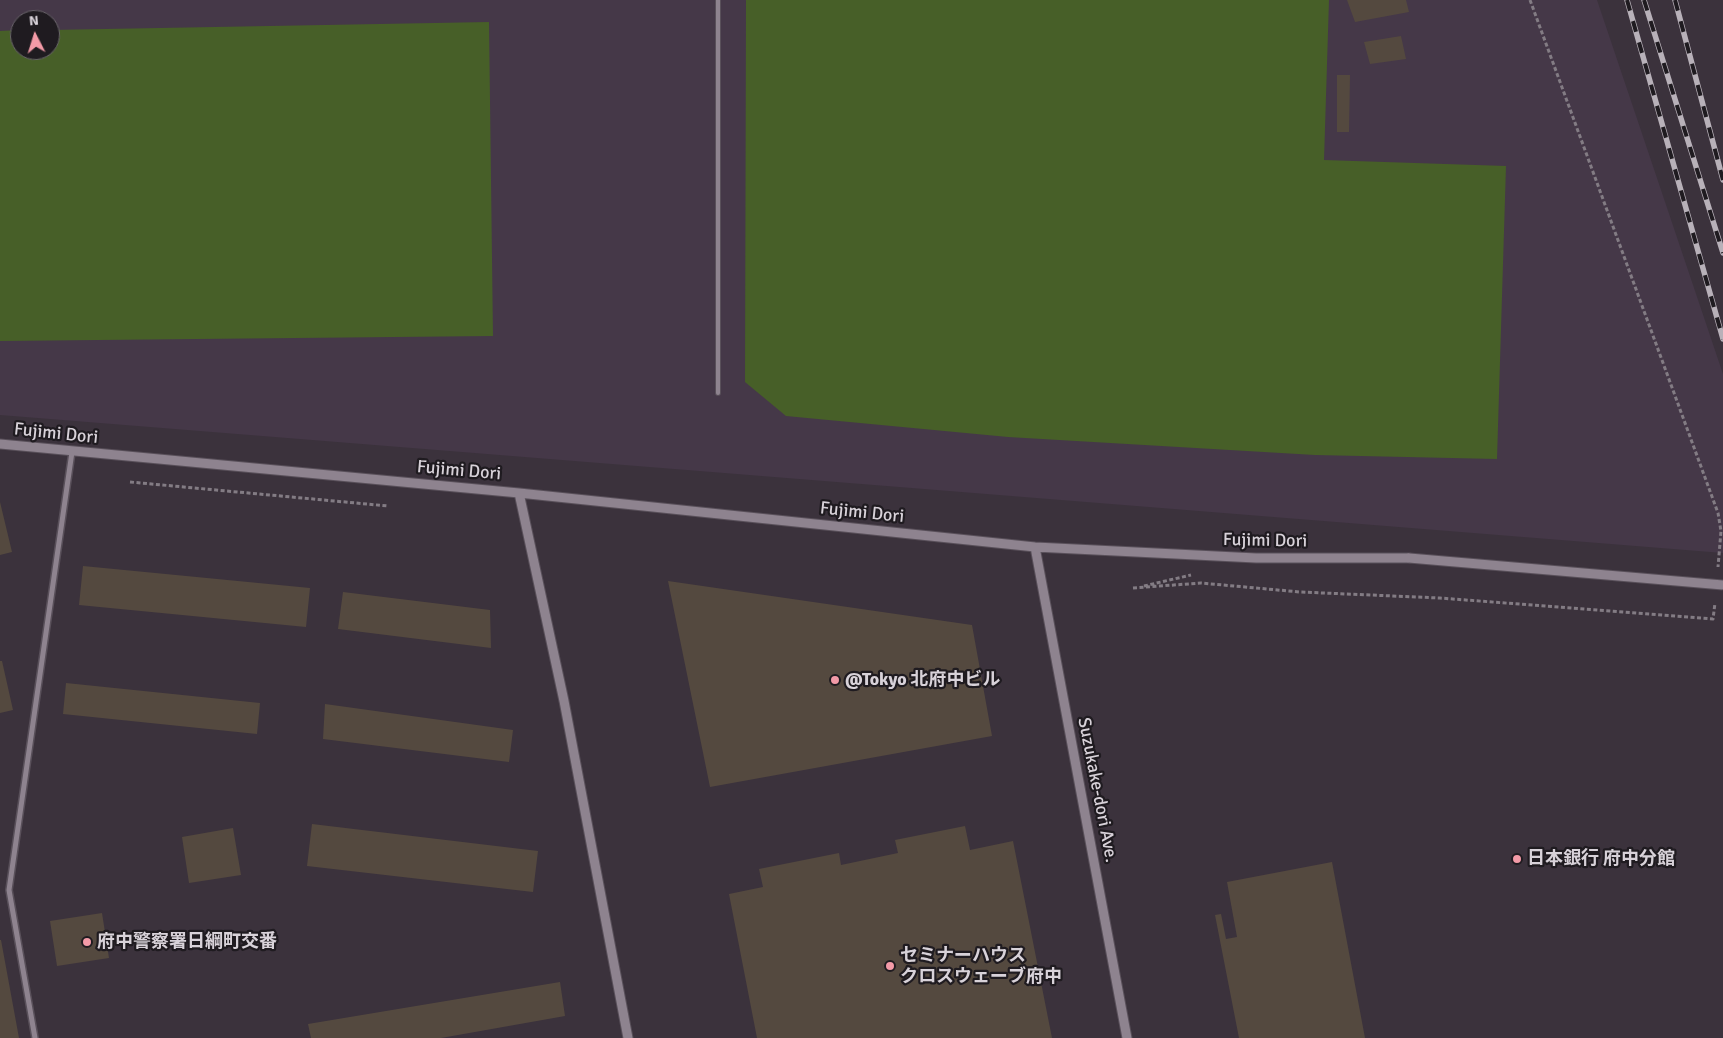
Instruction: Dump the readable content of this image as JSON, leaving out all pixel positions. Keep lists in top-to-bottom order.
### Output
{
  "streets": {
    "street": ["Fujimi Dori", "Suzukake-dori Ave."]
  },
  "crossings": [
    ["Fujimi Dori", "Suzukake-dori Ave."]
  ],
  "places": [
    "@Tokyo 北府中ビル",
    "日本銀行 府中分館",
    "府中警察署日綱町交番",
    "セミナーハウス クロスウェーブ府中"
  ],
  "north": "top"
}
